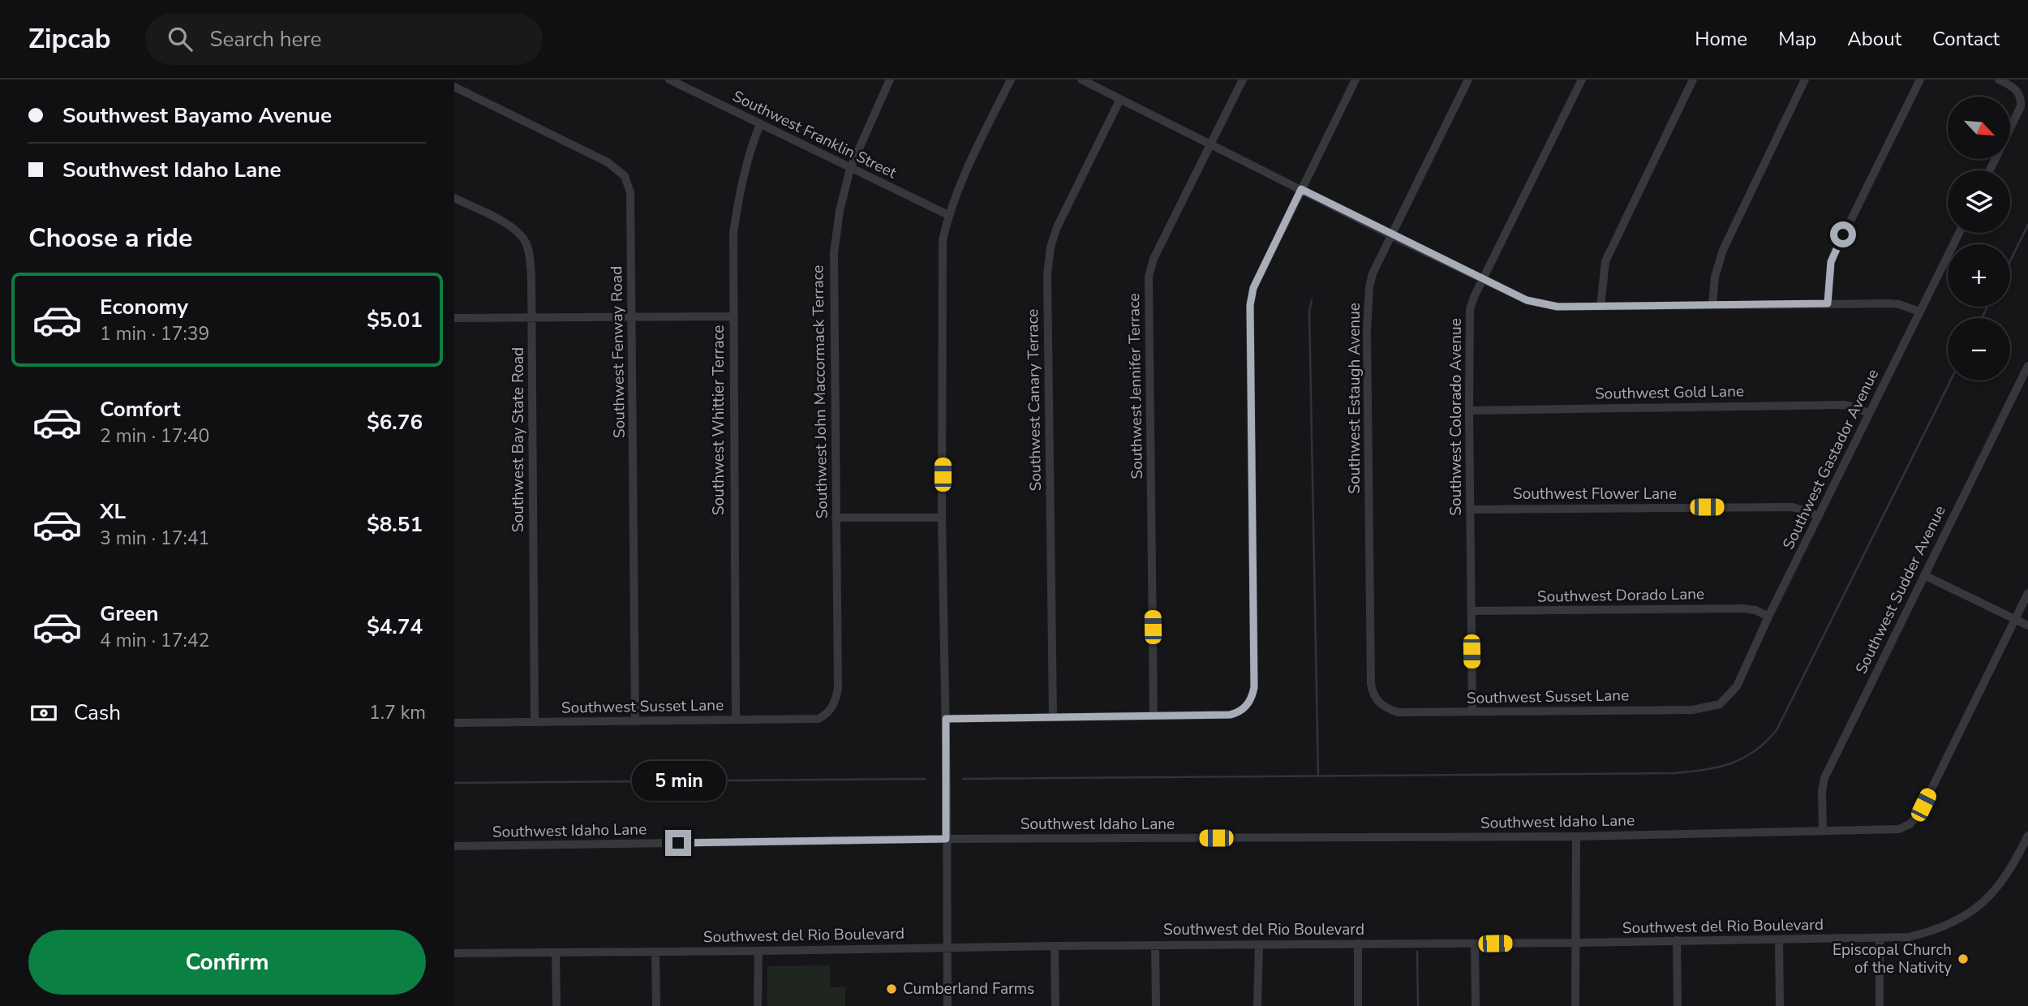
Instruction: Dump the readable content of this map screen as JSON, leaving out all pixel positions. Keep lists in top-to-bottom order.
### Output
{
  "streets": {
    "street": [
      "Southwest Franklin Street",
      "Southwest Fenway Road",
      "Southwest Jennifer Terrace",
      "Southwest John Maccormack Terrace",
      "Southwest Gold Lane",
      "Southwest Estaugh Avenue",
      "Southwest Canary Terrace",
      "Southwest Colorado Avenue",
      "Southwest Whittier Terrace",
      "Southwest Bay State Road",
      "Southwest Gastador Avenue",
      "Southwest Flower Lane",
      "Southwest Sudder Avenue",
      "Southwest Dorado Lane",
      "Southwest Susset Lane",
      "Southwest Idaho Lane",
      "Southwest del Rio Boulevard"
    ]
  },
  "crossings": [
    ["Southwest Franklin Street", "Southwest John Maccormack Terrace"],
    ["Southwest Franklin Street", "Southwest Whittier Terrace"],
    ["Southwest Fenway Road", "Southwest Susset Lane"],
    ["Southwest John Maccormack Terrace", "Southwest Susset Lane"],
    ["Southwest Gold Lane", "Southwest Colorado Avenue"],
    ["Southwest Gold Lane", "Southwest Gastador Avenue"],
    ["Southwest Estaugh Avenue", "Southwest Susset Lane"],
    ["Southwest Colorado Avenue", "Southwest Flower Lane"],
    ["Southwest Colorado Avenue", "Southwest Dorado Lane"],
    ["Southwest Colorado Avenue", "Southwest Susset Lane"],
    ["Southwest Whittier Terrace", "Southwest Susset Lane"],
    ["Southwest Bay State Road", "Southwest Susset Lane"],
    ["Southwest Gastador Avenue", "Southwest Flower Lane"],
    ["Southwest Gastador Avenue", "Southwest Dorado Lane"],
    ["Southwest Gastador Avenue", "Southwest Susset Lane"],
    ["Southwest Sudder Avenue", "Southwest Idaho Lane"]
  ],
  "places": ["Episcopal Church of the Nativity", "Cumberland Farms"],
  "north": "bottom right",
  "page": {
    "header": "Zipcab",
    "search": "Search here",
    "nav": [
      "Home",
      "Map",
      "About",
      "Contact"
    ],
    "banner": ["Southwest Bayamo Avenue", "Southwest Idaho Lane"],
    "map_buttons": ["+", "−"],
    "heading": "Choose a ride",
    "list": [
      {
        "name": "Economy",
        "note": "1 min · 17:39",
        "value": "$5.01"
      },
      {
        "name": "Comfort",
        "note": "2 min · 17:40",
        "value": "$6.76"
      },
      {
        "name": "XL",
        "note": "3 min · 17:41",
        "value": "$8.51"
      },
      {
        "name": "Green",
        "note": "4 min · 17:42",
        "value": "$4.74"
      }
    ],
    "pay": ["Cash", "1.7 km"],
    "bubble": "5 min",
    "buttons": "Confirm"
  }
}
